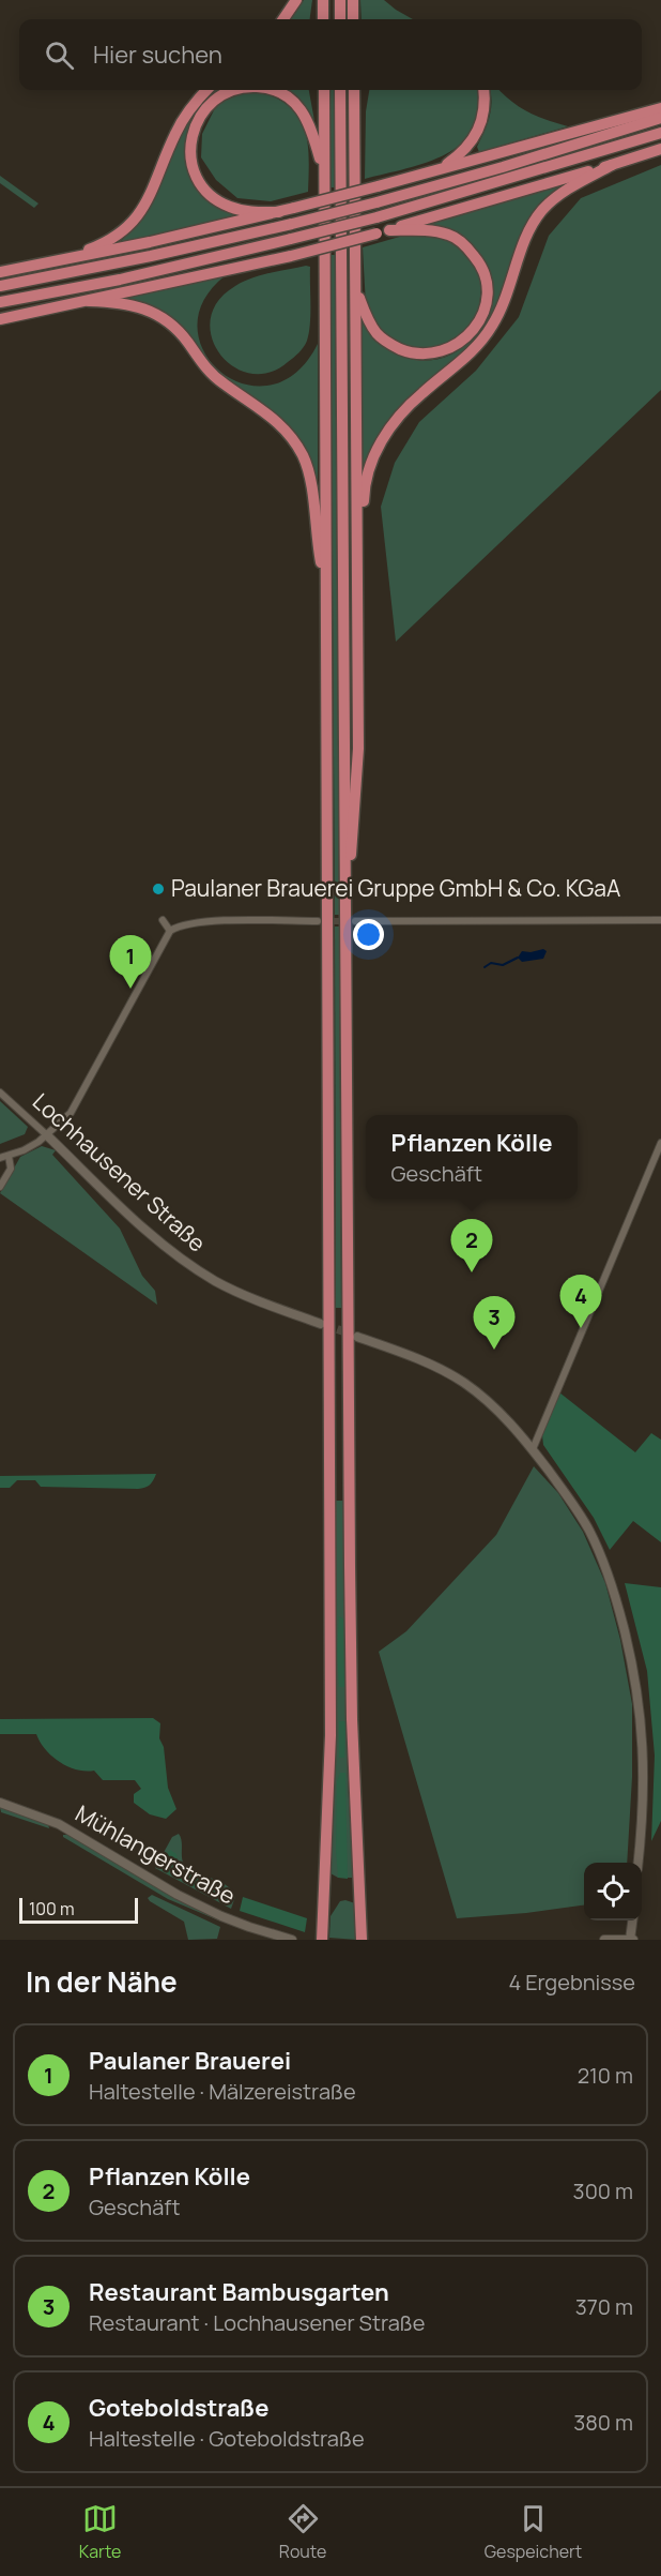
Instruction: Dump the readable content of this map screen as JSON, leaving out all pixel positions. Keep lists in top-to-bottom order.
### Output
{
  "streets": {
    "main road": ["Mühlangerstraße"],
    "street": ["Lochhausener Straße"]
  },
  "places": ["Paulaner Brauerei Gruppe GmbH & Co. KGaA"],
  "scale_bar": "100 m",
  "page": {
    "search": "Hier suchen",
    "pins": [
      "1",
      "2",
      "4",
      "3"
    ],
    "popup": ["Pflanzen Kölle", "Geschäft"],
    "scale": "100 m",
    "heading": ["In der Nähe", "4 Ergebnisse"],
    "list": [
      {
        "mark": "1",
        "name": "Paulaner Brauerei",
        "note": "Haltestelle · Mälzereistraße",
        "value": "210 m"
      },
      {
        "mark": "2",
        "name": "Pflanzen Kölle",
        "note": "Geschäft",
        "value": "300 m"
      },
      {
        "mark": "3",
        "name": "Restaurant Bambusgarten",
        "note": "Restaurant · Lochhausener Straße",
        "value": "370 m"
      },
      {
        "mark": "4",
        "name": "Goteboldstraße",
        "note": "Haltestelle · Goteboldstraße",
        "value": "380 m"
      }
    ],
    "nav": ["Karte", "Route", "Gespeichert"]
  }
}
